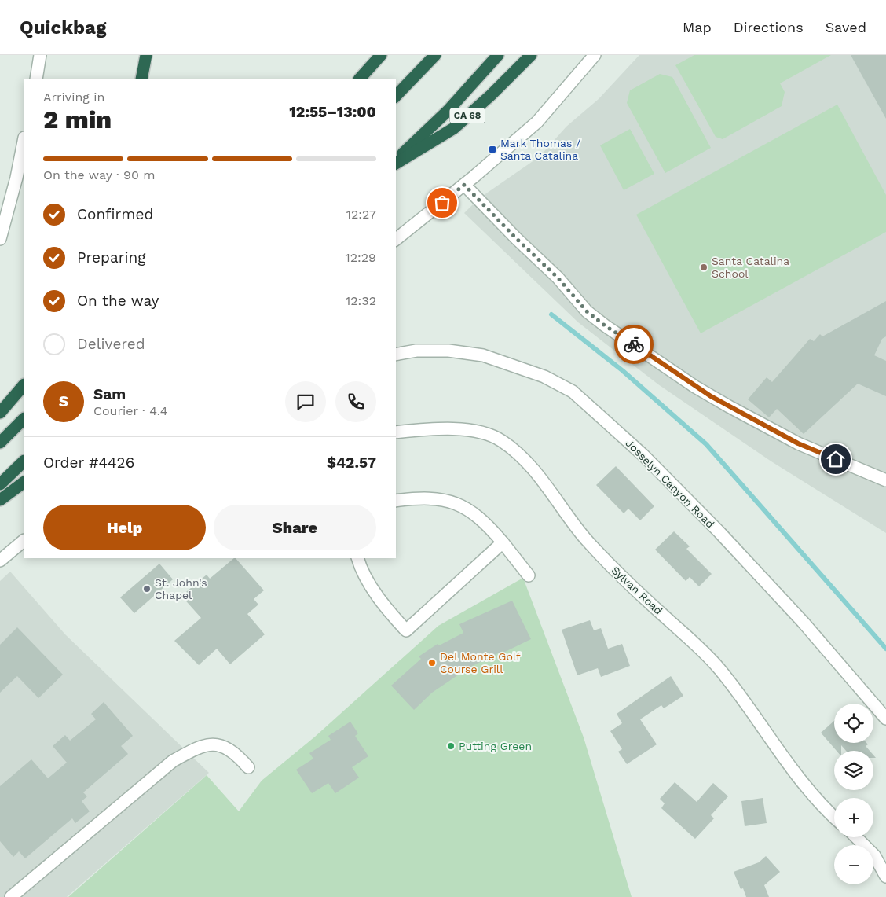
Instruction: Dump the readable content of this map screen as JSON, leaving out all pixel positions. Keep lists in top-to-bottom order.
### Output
{
  "streets": {
    "highway": ["CA 68"],
    "street": ["Josselyn Canyon Road", "Sylvan Road"]
  },
  "places": {
    "transit": ["Mark Thomas / Santa Catalina"],
    "other": [
      "Santa Catalina School",
      "St. John's Chapel",
      "Del Monte Golf Course Grill",
      "Putting Green"
    ]
  },
  "page": {
    "header": "Quickbag",
    "nav": ["Map", "Directions", "Saved"],
    "heading": ["2 min", "Arriving in", "12:55–13:00"],
    "panel": [
      "Sam",
      "Courier · 4.4",
      "Order #4426",
      "$42.57"
    ],
    "bar": "On the way · 90 m",
    "list": [
      ["Confirmed", "12:27"],
      ["Preparing", "12:29"],
      ["On the way", "12:32"],
      "Delivered"
    ],
    "round": "S",
    "buttons": ["Help", "Share"],
    "map_buttons": ["+", "−"]
  }
}
